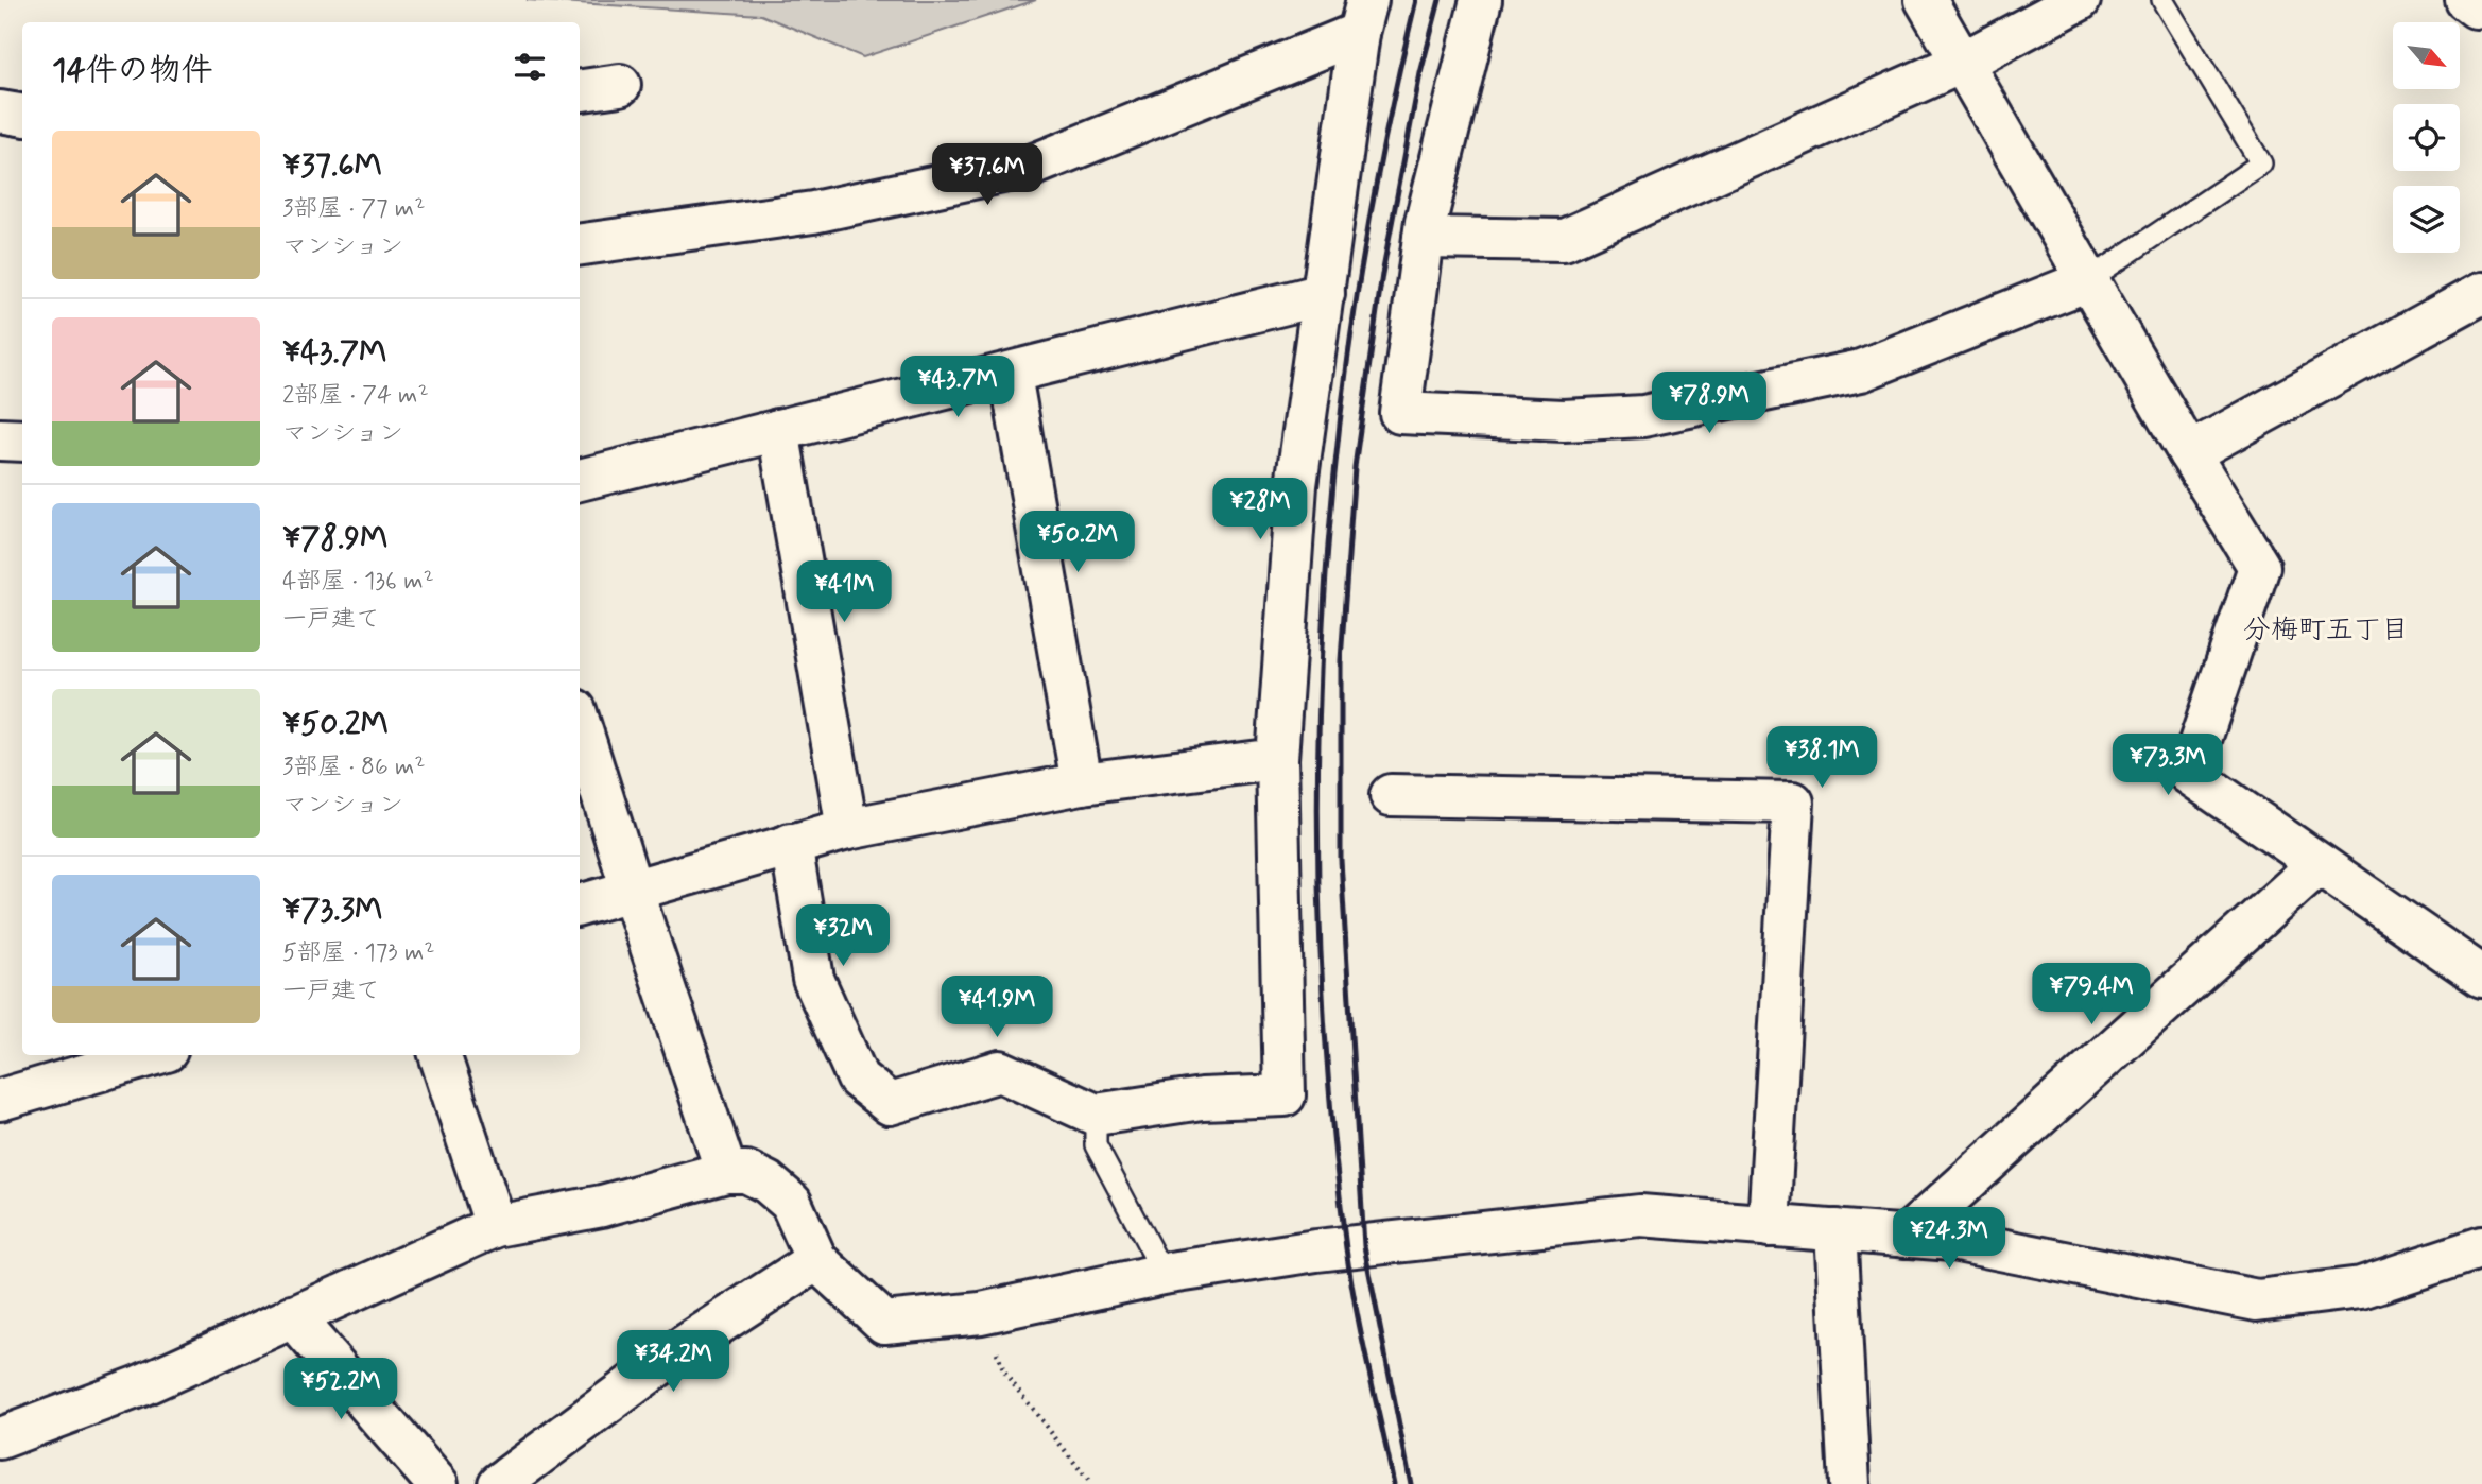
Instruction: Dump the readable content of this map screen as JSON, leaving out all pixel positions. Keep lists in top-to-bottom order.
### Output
{
  "districts": ["分梅町五丁目"],
  "north": "bottom right",
  "page": {
    "heading": "14件の物件",
    "list": [
      {
        "name": "¥37.6M",
        "note": "3部屋 · 77 m² · マンション"
      },
      {
        "name": "¥43.7M",
        "note": "2部屋 · 74 m² · マンション"
      },
      {
        "name": "¥78.9M",
        "note": "4部屋 · 136 m² · 一戸建て"
      },
      {
        "name": "¥50.2M",
        "note": "3部屋 · 86 m² · マンション"
      },
      {
        "name": "¥73.3M",
        "note": "5部屋 · 173 m² · 一戸建て"
      }
    ],
    "price": [
      "¥37.6M",
      "¥43.7M",
      "¥78.9M",
      "¥28M",
      "¥50.2M",
      "¥41M",
      "¥38.1M",
      "¥73.3M",
      "¥32M",
      "¥79.4M",
      "¥41.9M",
      "¥24.3M",
      "¥34.2M",
      "¥52.2M"
    ]
  }
}
